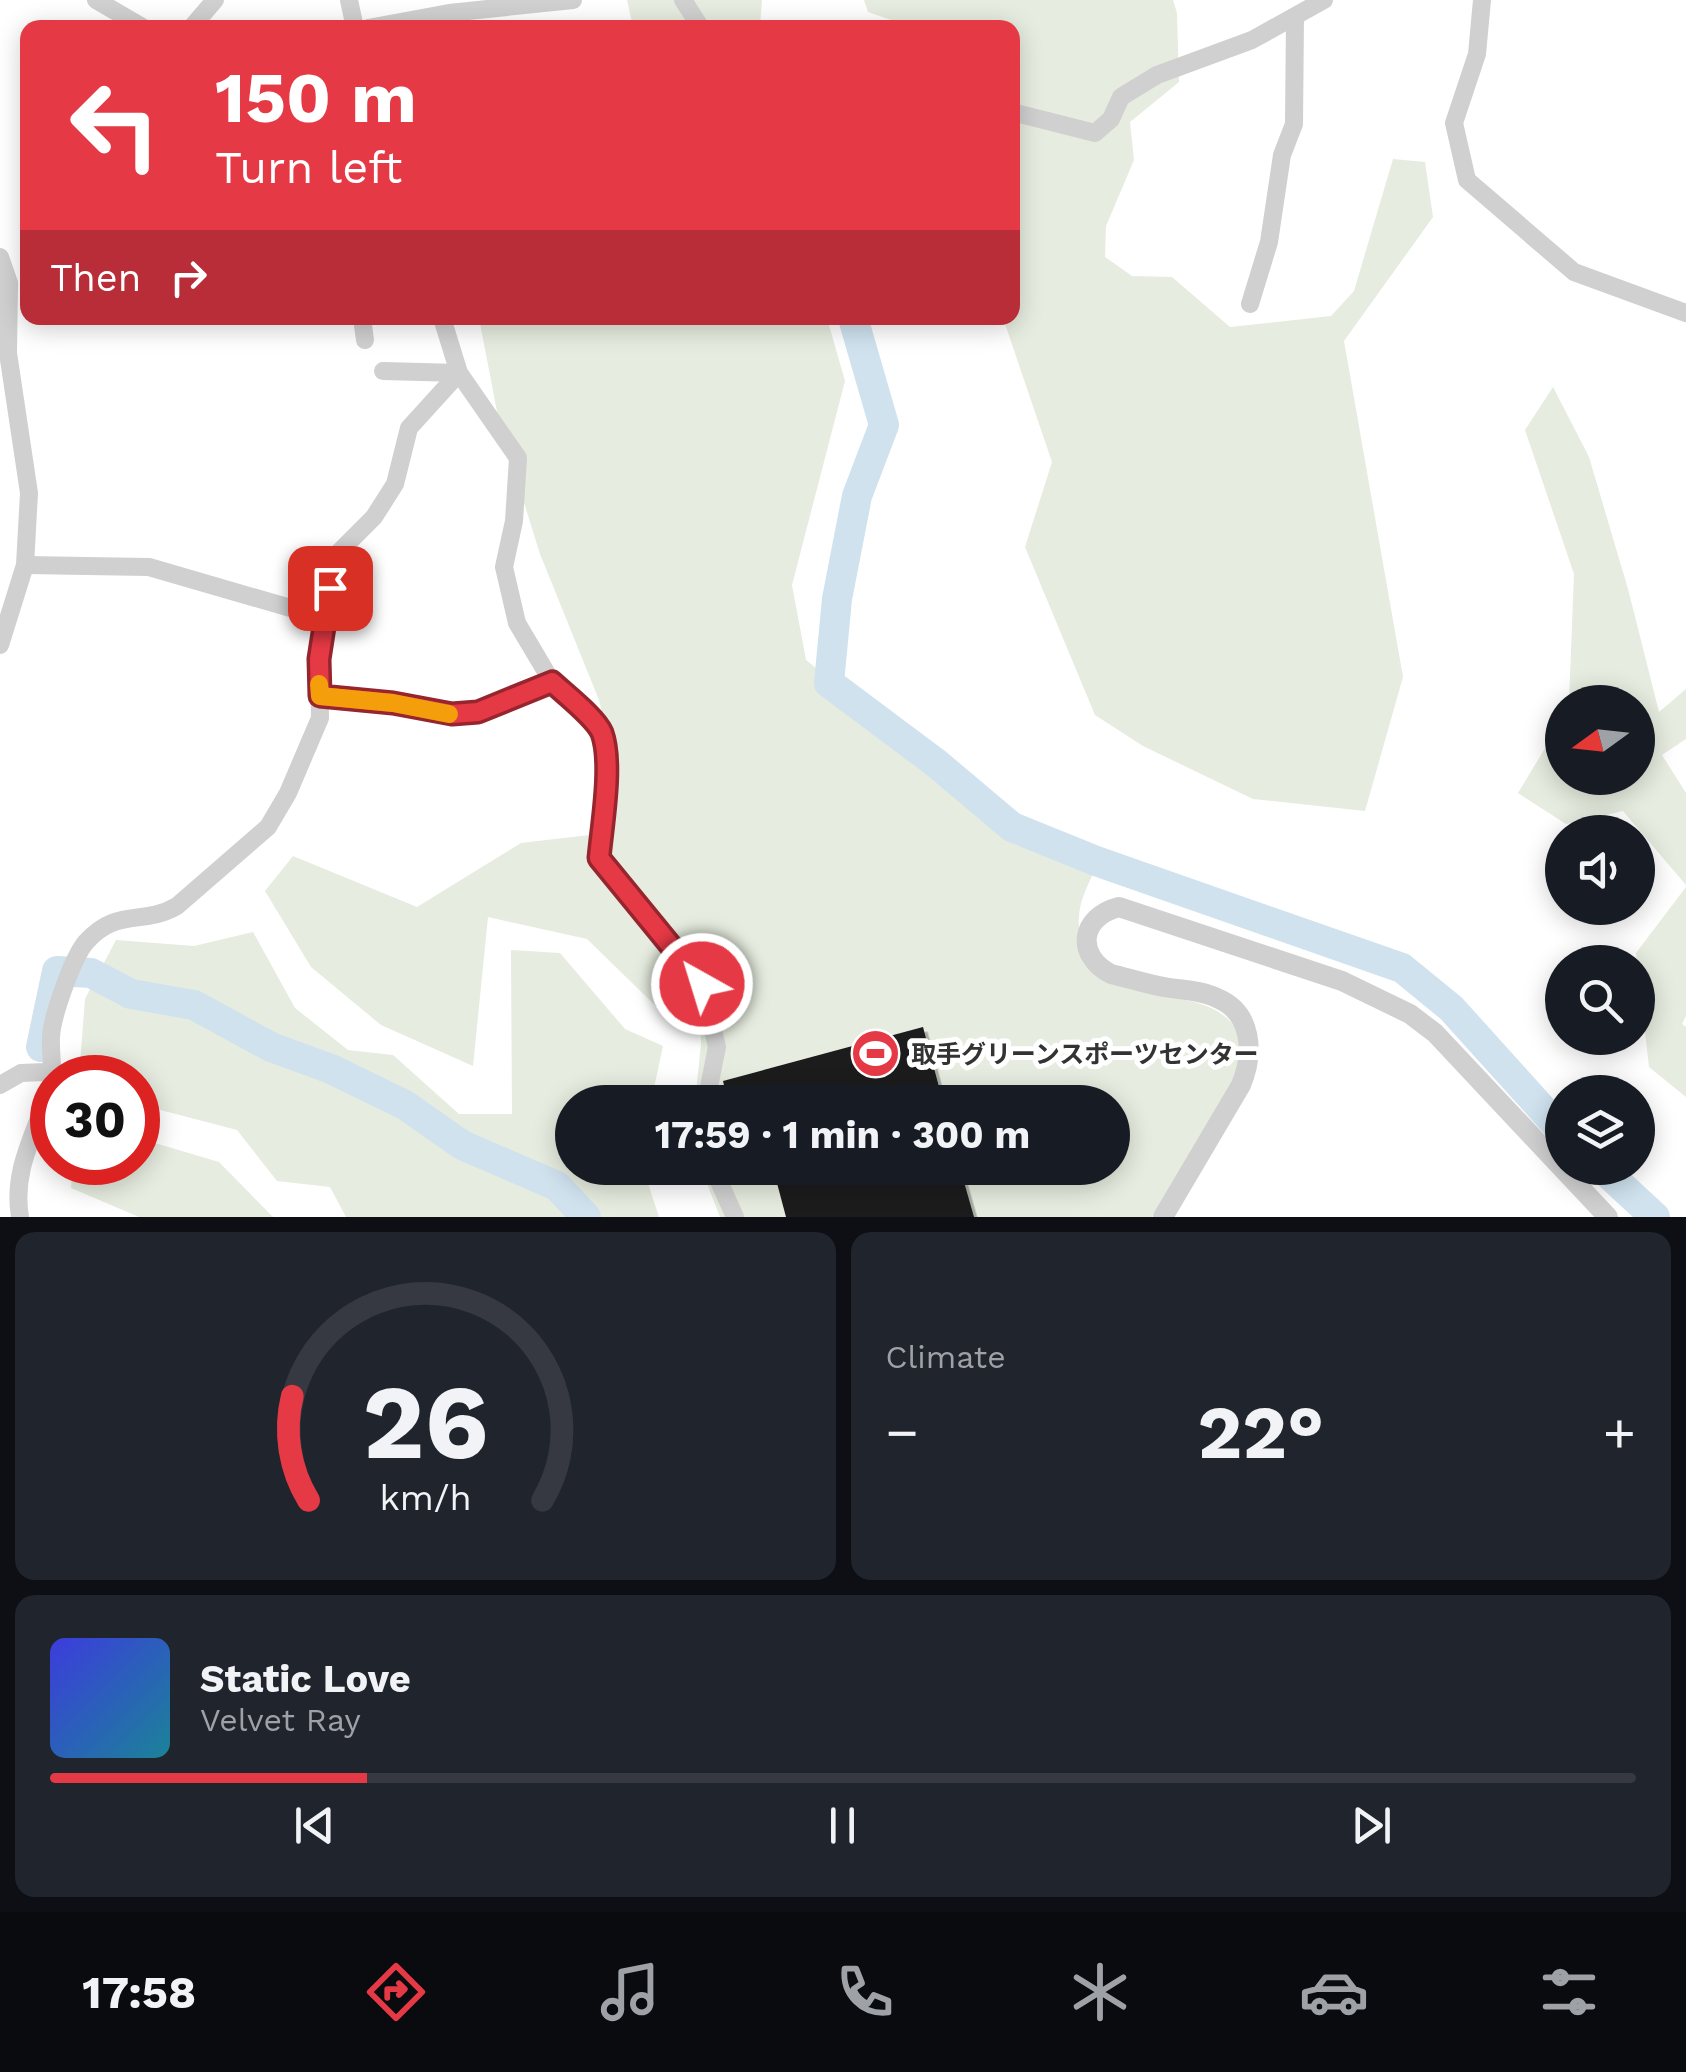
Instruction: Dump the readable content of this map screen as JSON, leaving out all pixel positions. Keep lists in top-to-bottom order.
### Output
{
  "places": {
    "sports": ["取手グリーンスポーツセンター"]
  },
  "north": "left",
  "page": {
    "turn": ["150 m", "Turn left"],
    "then": "Then",
    "limit": "30",
    "trip": "17:59 · 1 min · 300 m",
    "tile": "Climate",
    "heat": ["−", "22°", "+"],
    "song": ["Static Love", "Velvet Ray"],
    "tabs": "17:58",
    "gauge": ["26", "km/h"]
  }
}
